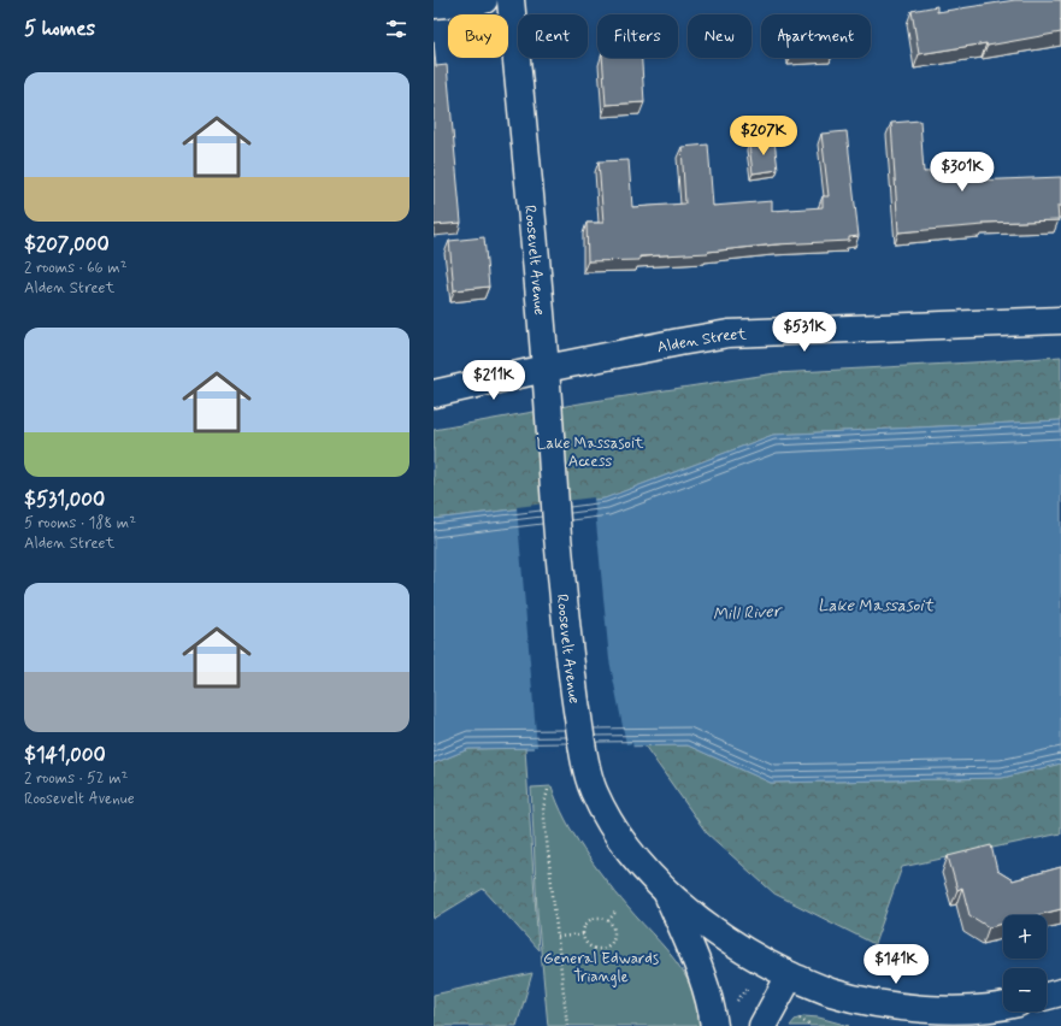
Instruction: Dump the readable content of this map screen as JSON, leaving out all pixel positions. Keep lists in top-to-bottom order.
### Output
{
  "streets": {
    "main road": ["Roosevelt Avenue", "Alden Street"]
  },
  "crossings": [
    ["Roosevelt Avenue", "Alden Street"]
  ],
  "water": ["Lake Massasoit", "Mill River"],
  "parks": ["Lake Massasoit Access", "General Edwards Triangle"],
  "page": {
    "heading": "5 homes",
    "chip": [
      "Buy",
      "Rent",
      "Filters",
      "New",
      "Apartment"
    ],
    "list": [
      {
        "name": "$207,000",
        "note": "2 rooms · 66 m² · Alden Street"
      },
      {
        "name": "$531,000",
        "note": "5 rooms · 188 m² · Alden Street"
      },
      {
        "name": "$141,000",
        "note": "2 rooms · 52 m² · Roosevelt Avenue"
      }
    ],
    "price": [
      "$207K",
      "$301K",
      "$531K",
      "$211K",
      "$141K"
    ],
    "map_buttons": ["+", "−"]
  }
}
